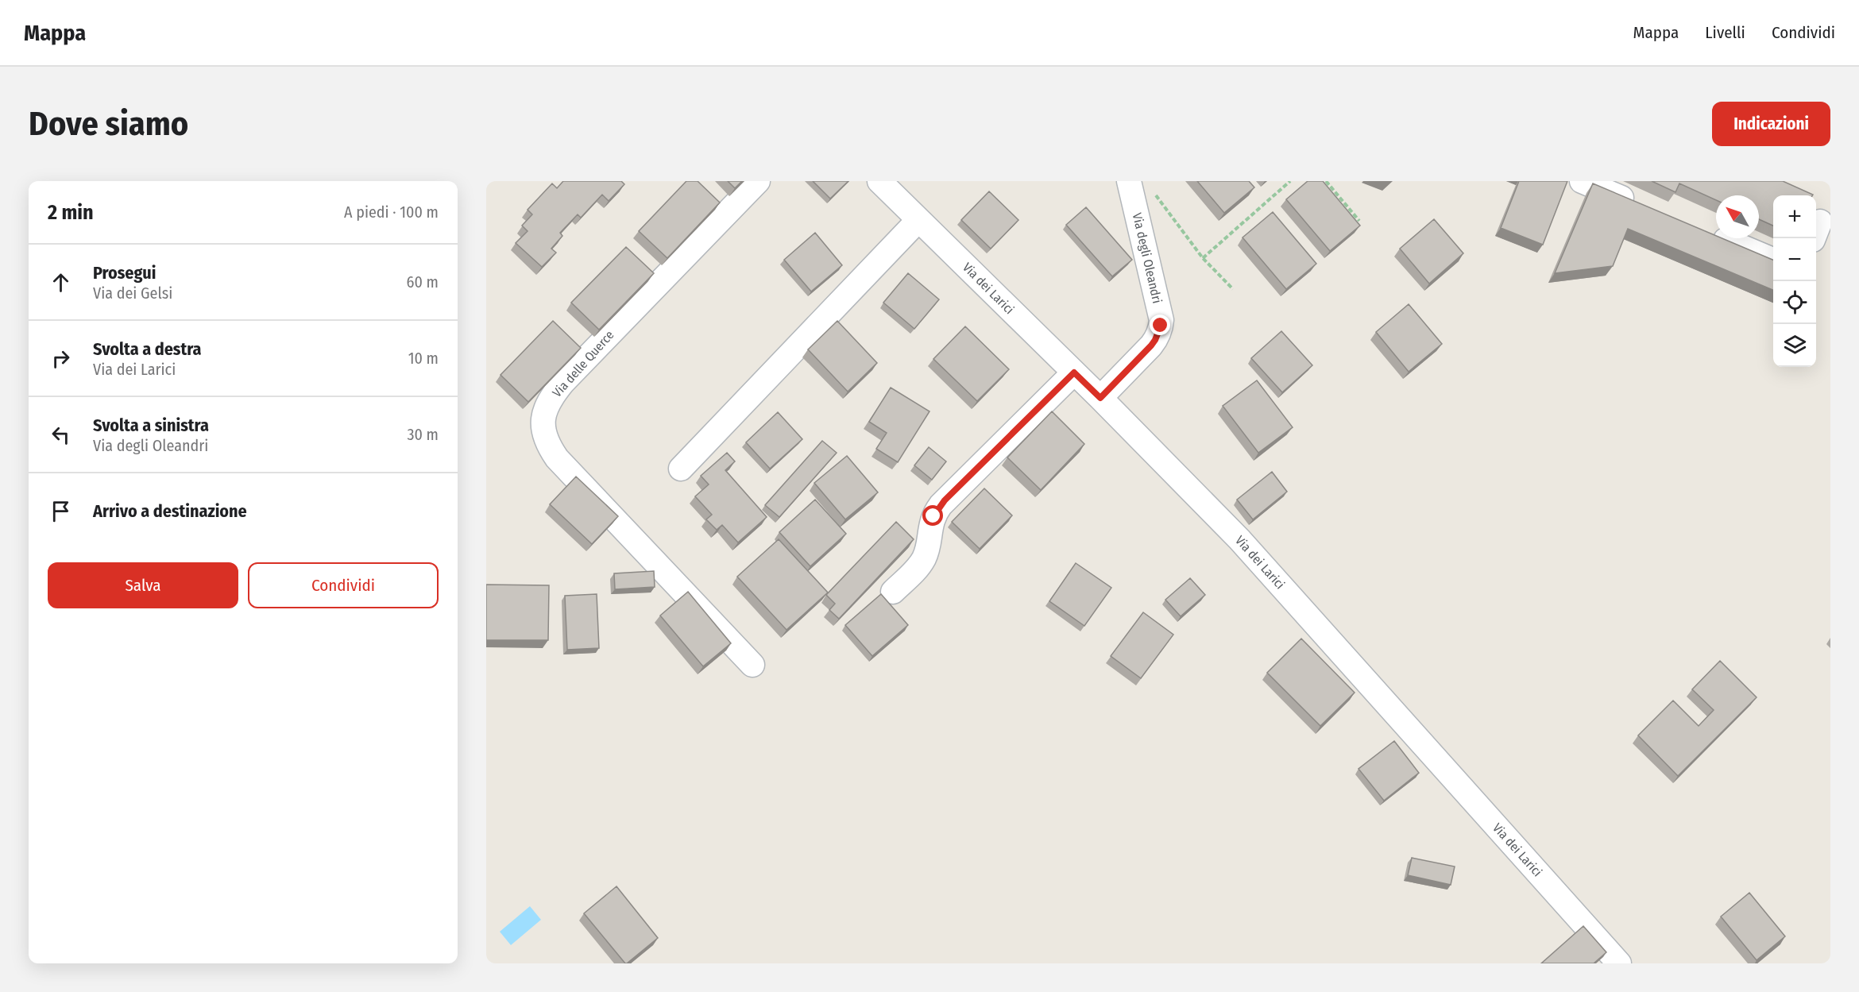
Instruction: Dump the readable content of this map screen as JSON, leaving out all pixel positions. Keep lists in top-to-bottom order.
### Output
{
  "streets": {
    "street": ["Via degli Oleandri", "Via dei Larici", "Via delle Querce"]
  },
  "crossings": [
    ["Via degli Oleandri", "Via dei Larici"]
  ],
  "north": "top left",
  "page": {
    "header": "Mappa",
    "nav": ["Mappa", "Livelli", "Condividi"],
    "buttons": [
      "Indicazioni",
      ["Salva", "Condividi"]
    ],
    "title": "Dove siamo",
    "heading": ["2 min", "A piedi · 100 m"],
    "map_buttons": ["+", "−"],
    "list": [
      ["Prosegui", "Via dei Gelsi", "60 m"],
      ["Svolta a destra", "Via dei Larici", "10 m"],
      ["Svolta a sinistra", "Via degli Oleandri", "30 m"],
      "Arrivo a destinazione"
    ]
  }
}
